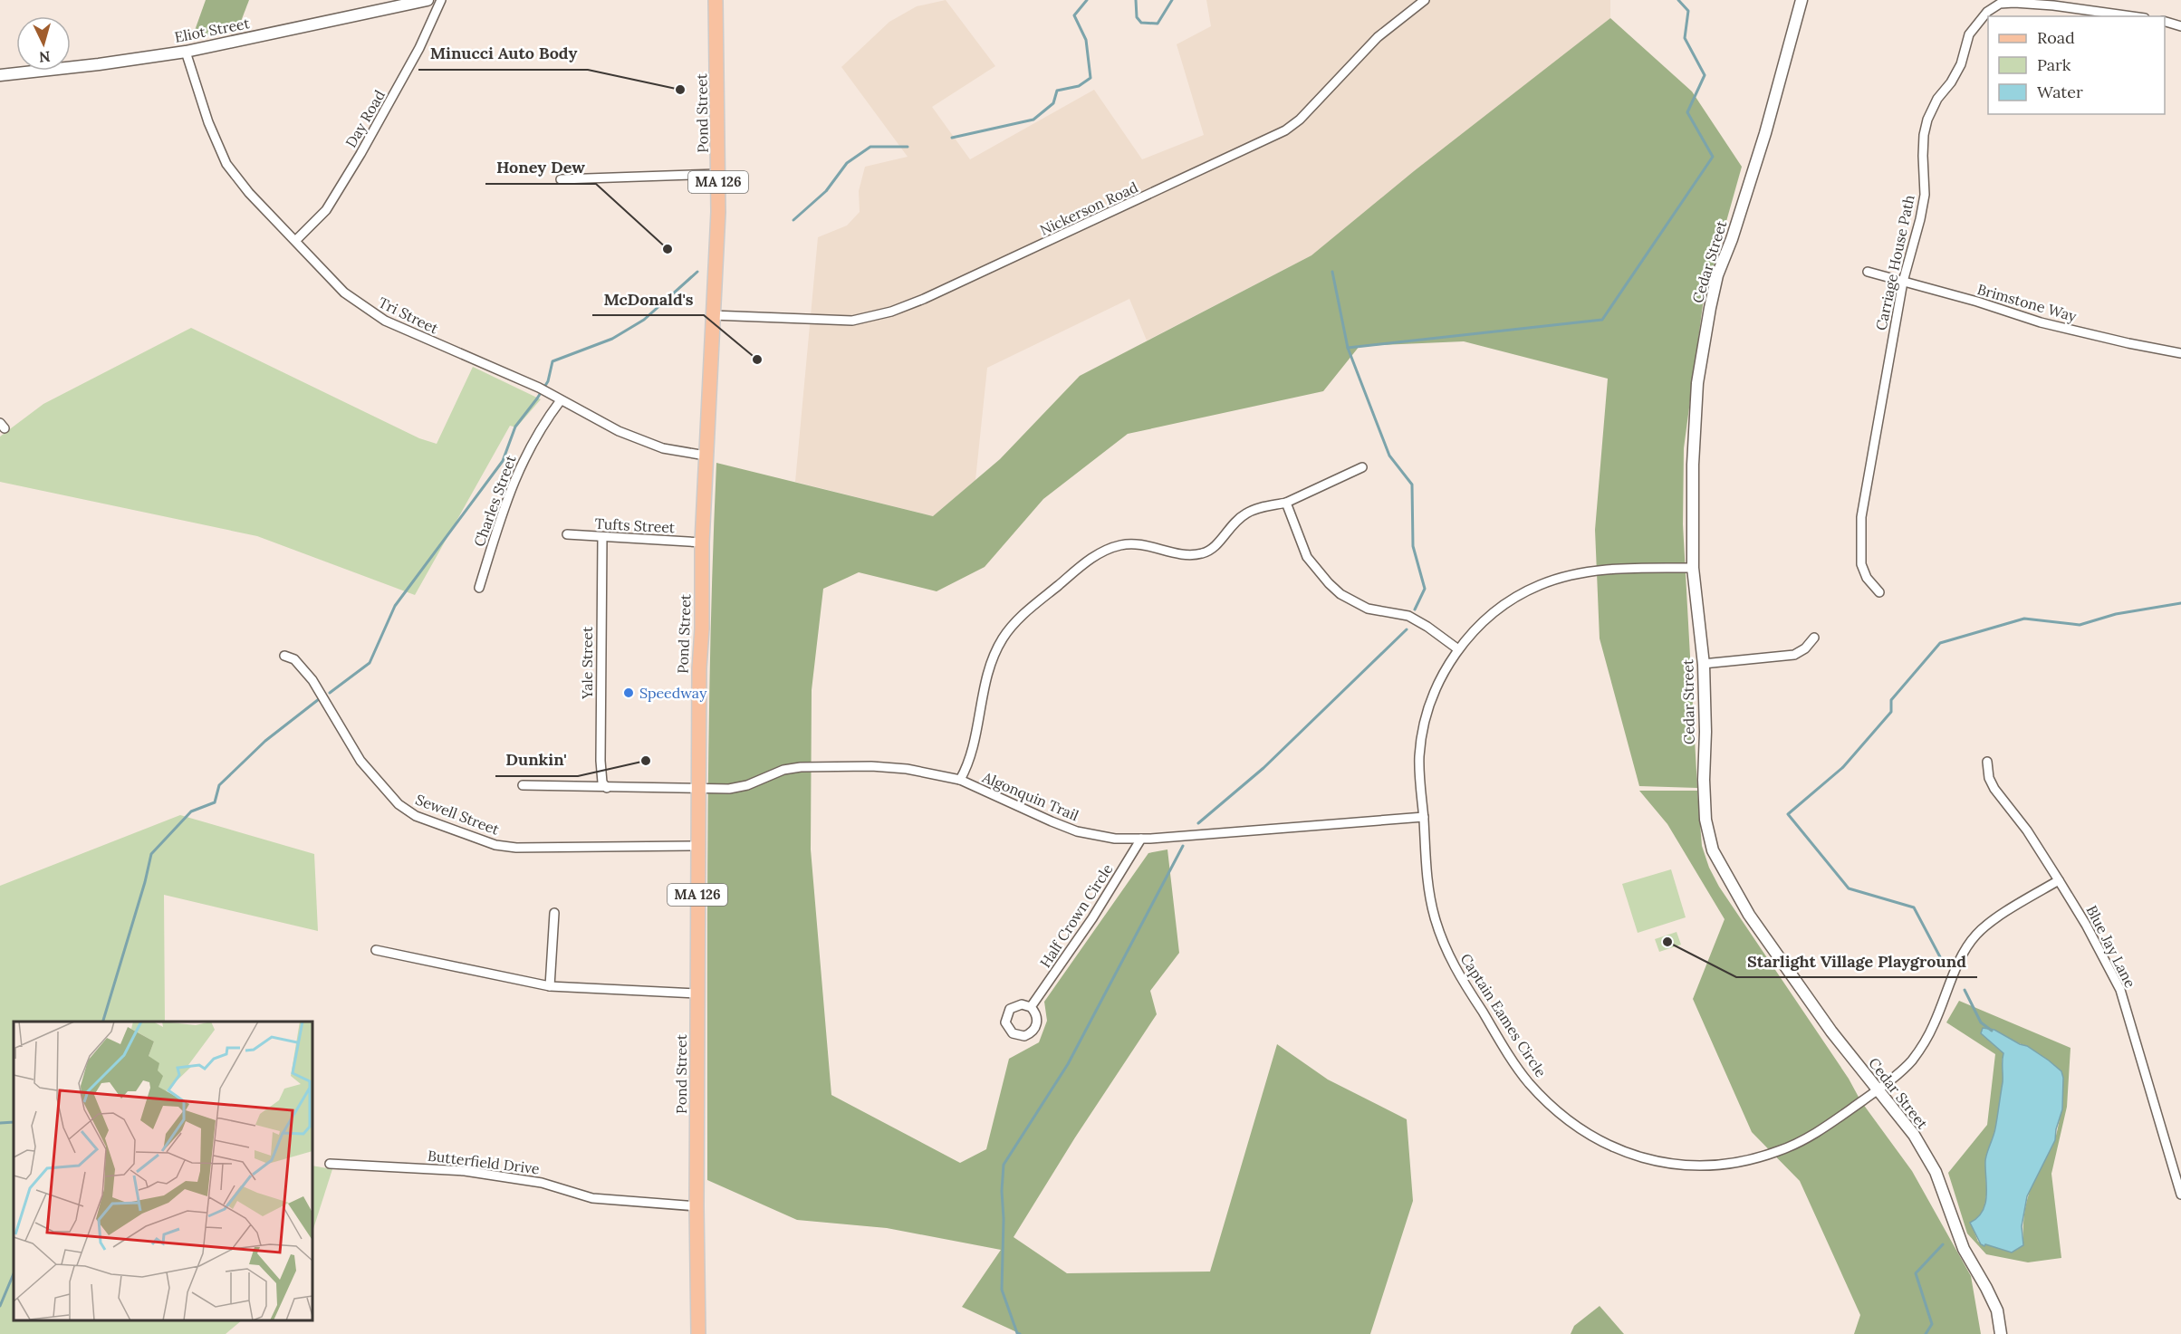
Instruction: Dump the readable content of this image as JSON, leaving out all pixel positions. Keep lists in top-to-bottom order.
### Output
{
  "streets": {
    "main road": ["Pond Street", "MA 126"],
    "street": [
      "Eliot Street",
      "Day Road",
      "Nickerson Road",
      "Cedar Street",
      "Carriage House Path",
      "Brimstone Way",
      "Tri Street",
      "Charles Street",
      "Tufts Street",
      "Yale Street",
      "Algonquin Trail",
      "Sewell Street",
      "Half Crown Circle",
      "Blue Jay Lane",
      "Captain Eames Circle",
      "Butterfield Drive"
    ]
  },
  "crossings": [
    ["Eliot Street", "Tri Street"],
    ["Pond Street", "Nickerson Road"],
    ["Pond Street", "Tri Street"],
    ["Pond Street", "Tufts Street"],
    ["Pond Street", "Algonquin Trail"],
    ["Pond Street", "Sewell Street"],
    ["Pond Street", "Butterfield Drive"],
    ["Day Road", "Tri Street"],
    ["Cedar Street", "Captain Eames Circle"],
    ["Carriage House Path", "Brimstone Way"],
    ["Tri Street", "Charles Street"],
    ["Tufts Street", "Yale Street"],
    ["Yale Street", "Algonquin Trail"],
    ["Algonquin Trail", "Half Crown Circle"],
    ["Algonquin Trail", "Captain Eames Circle"],
    ["Blue Jay Lane", "Captain Eames Circle"]
  ],
  "places": [
    "Minucci Auto Body",
    "Honey Dew",
    "McDonald's",
    "Speedway",
    "Dunkin'",
    "Starlight Village Playground"
  ],
  "legend": ["Road", "Park", "Water"],
  "north": "bottom"
}
